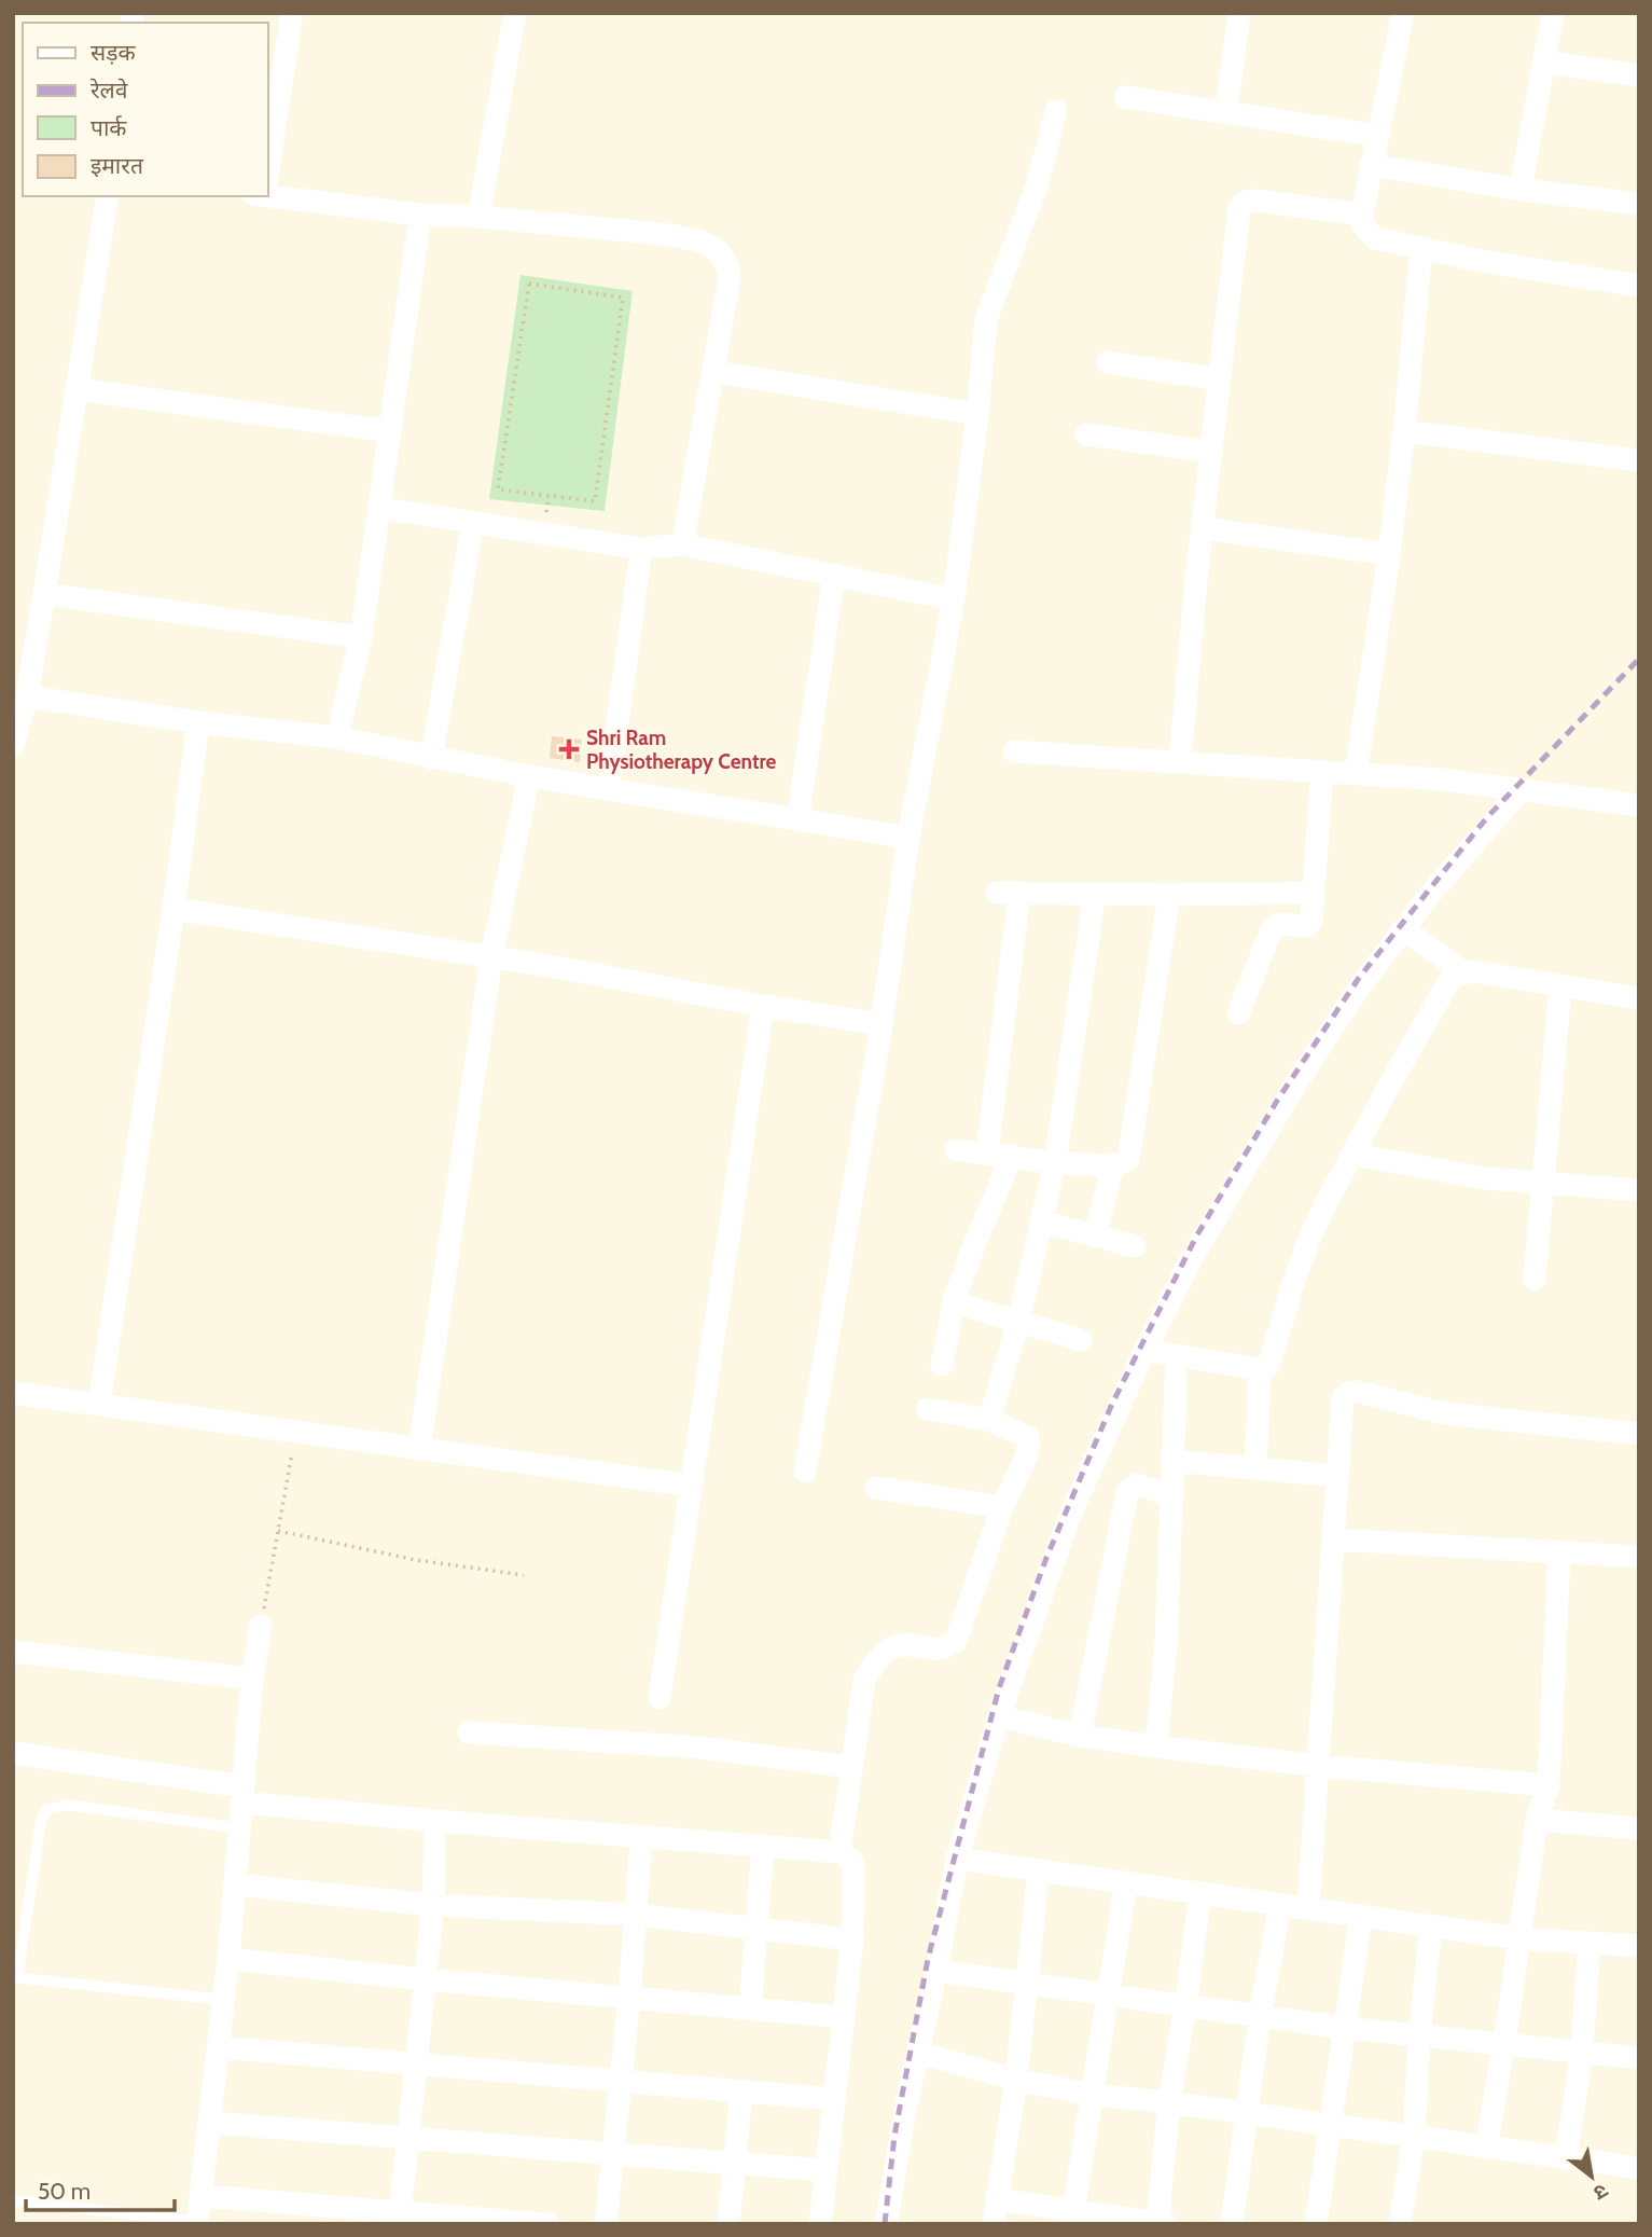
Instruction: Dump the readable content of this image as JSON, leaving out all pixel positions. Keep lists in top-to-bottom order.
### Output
{
  "places": {
    "health": ["Shri Ram Physiotherapy Centre"]
  },
  "legend": [
    "सड़क",
    "रेलवे",
    "पार्क",
    "इमारत"
  ],
  "scale_bar": "50 m",
  "north": "bottom right"
}
